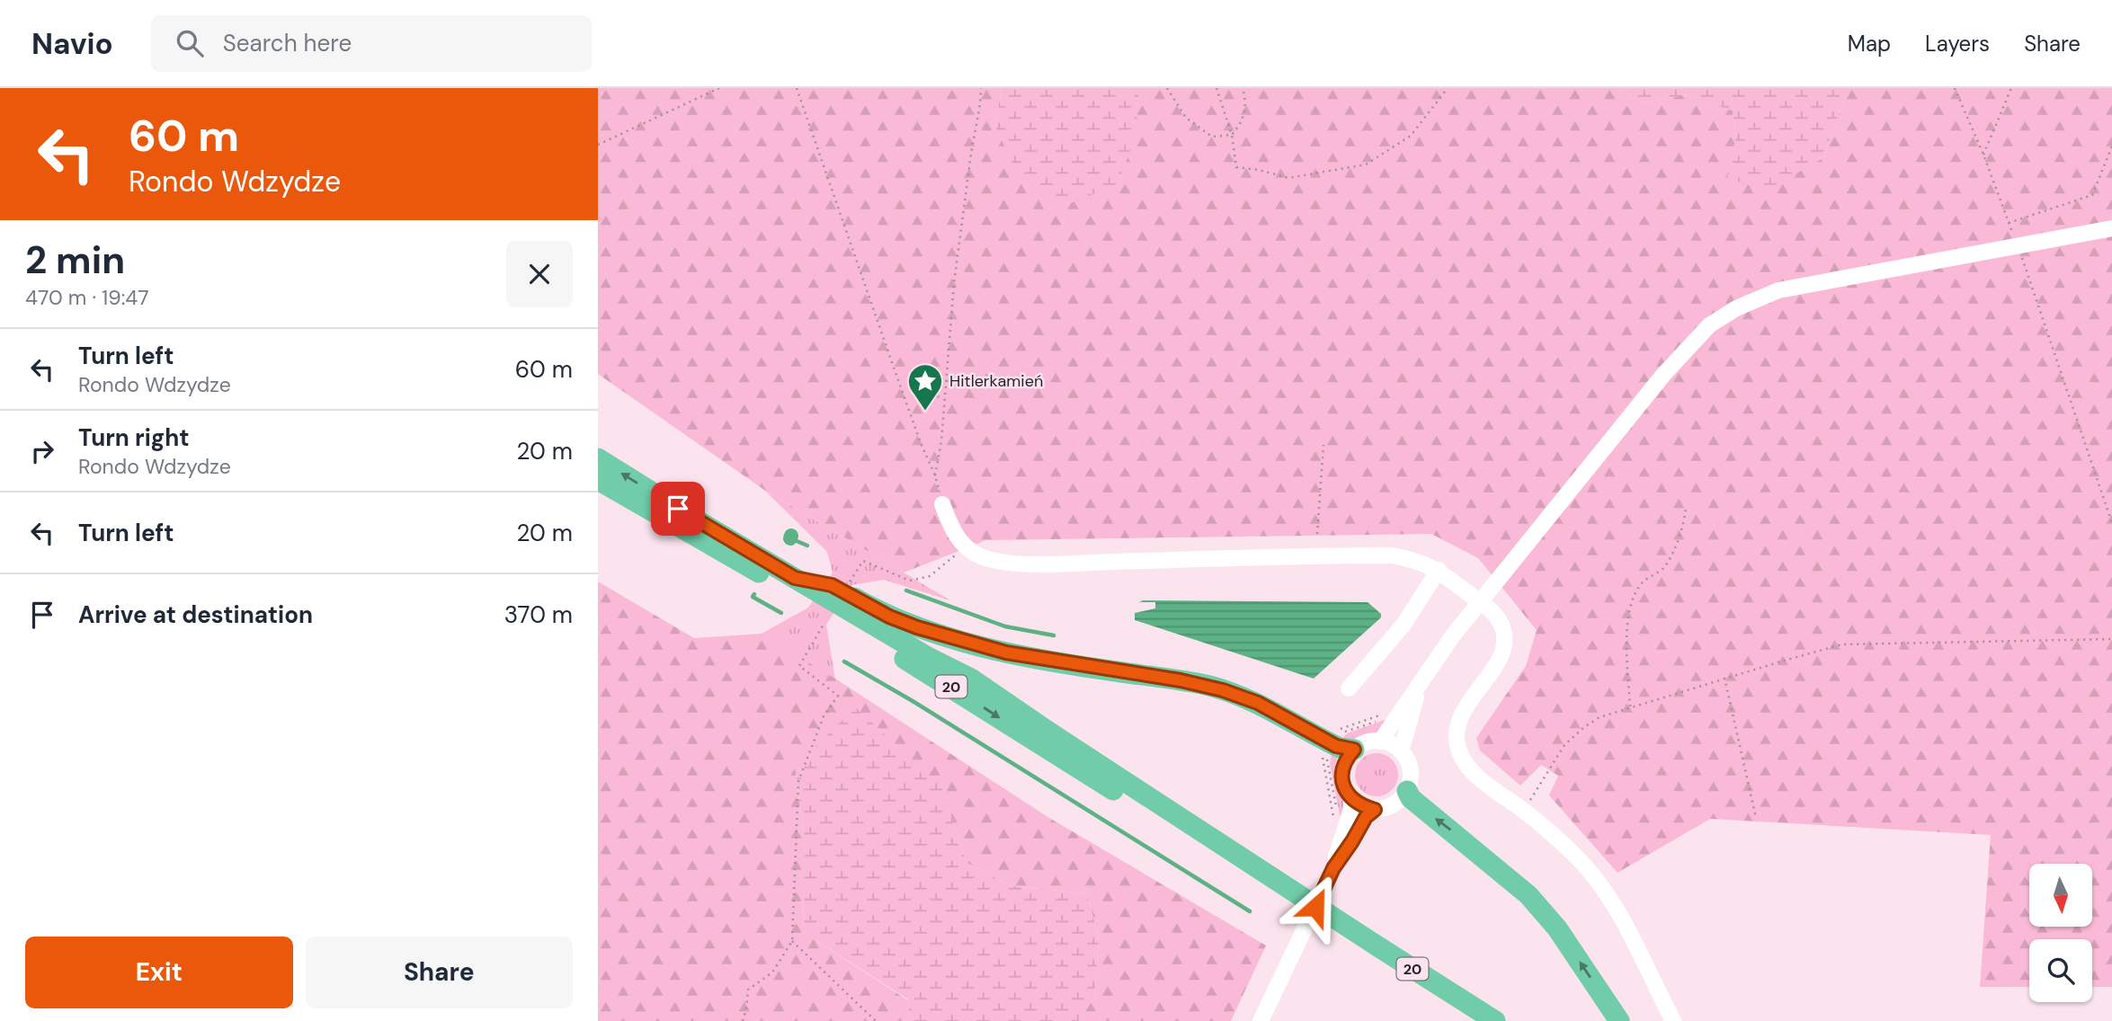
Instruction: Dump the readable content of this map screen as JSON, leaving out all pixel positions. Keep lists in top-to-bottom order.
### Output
{
  "streets": {
    "main road": ["20"]
  },
  "places": {
    "place": ["Hitlerkamień"]
  },
  "north": "bottom",
  "page": {
    "header": "Navio",
    "search": "Search here",
    "nav": ["Map", "Layers", "Share"],
    "turn": ["60 m", "Rondo Wdzydze"],
    "heading": ["2 min", "470 m · 19:47"],
    "list": [
      {
        "name": "Turn left",
        "note": "Rondo Wdzydze",
        "value": "60 m"
      },
      {
        "name": "Turn right",
        "note": "Rondo Wdzydze",
        "value": "20 m"
      },
      {
        "name": "Turn left",
        "value": "20 m"
      },
      {
        "name": "Arrive at destination",
        "value": "370 m"
      }
    ],
    "buttons": ["Exit", "Share"]
  }
}
